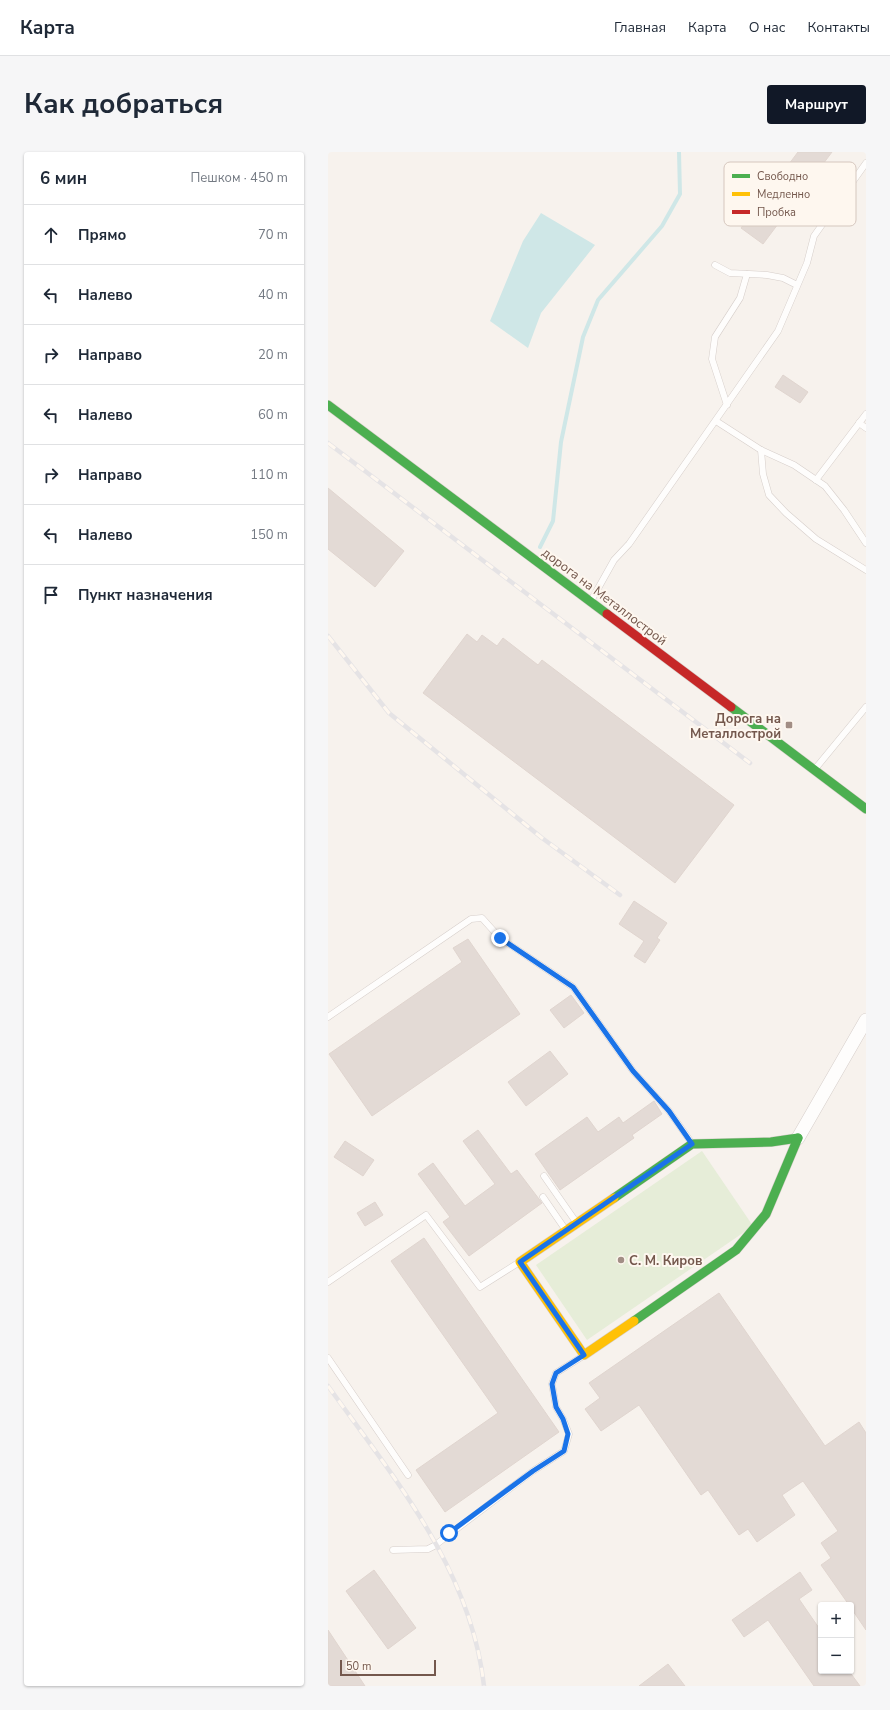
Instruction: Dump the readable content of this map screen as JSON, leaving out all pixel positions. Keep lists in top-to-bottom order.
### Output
{
  "streets": {
    "street": ["дорога на Металлострой"]
  },
  "places": {
    "transit": ["Дорога на Металлострой"],
    "other": ["С. М. Киров"]
  },
  "legend": ["Свободно", "Медленно", "Пробка"],
  "scale_bar": "50 m",
  "page": {
    "header": "Карта",
    "nav": [
      "Главная",
      "Карта",
      "О нас",
      "Контакты"
    ],
    "title": "Как добраться",
    "buttons": "Маршрут",
    "heading": ["6 мин", "Пешком · 450 m"],
    "list": [
      ["Прямо", "70 m"],
      ["Налево", "40 m"],
      ["Направо", "20 m"],
      ["Налево", "60 m"],
      ["Направо", "110 m"],
      ["Налево", "150 m"],
      "Пункт назначения"
    ],
    "map_buttons": ["+", "−"],
    "scale": "50 m"
  }
}
